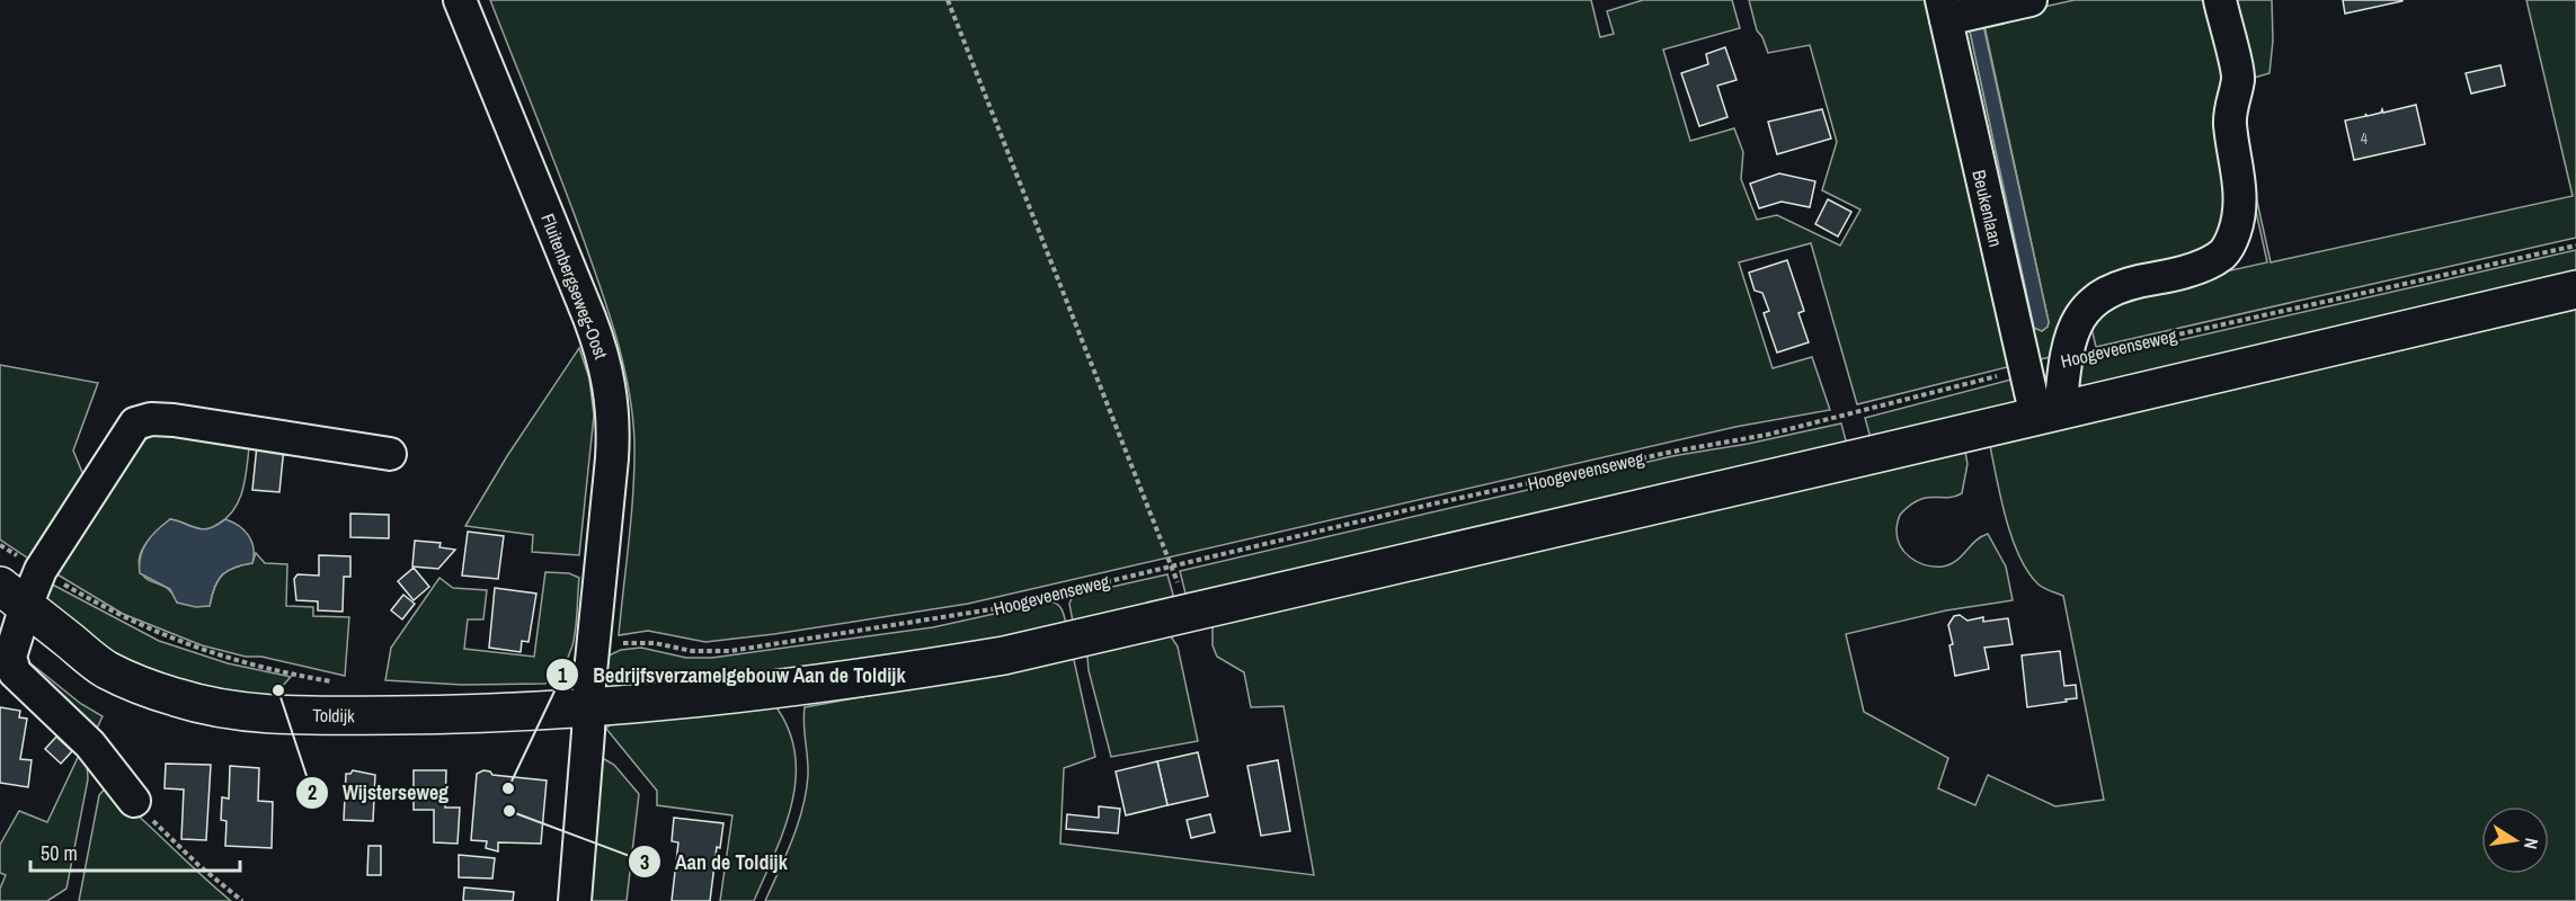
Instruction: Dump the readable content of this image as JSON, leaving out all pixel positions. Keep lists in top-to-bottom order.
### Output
{
  "streets": {
    "main road": ["Toldijk"],
    "street": ["Beukenlaan", "Fluitenbergseweg-Oost"],
    "path": ["Hoogeveenseweg"]
  },
  "crossings": [
    ["Beukenlaan", "Hoogeveenseweg"],
    ["Fluitenbergseweg-Oost", "Hoogeveenseweg"],
    ["Fluitenbergseweg-Oost", "Toldijk"]
  ],
  "places": ["Wijsterseweg", "Bedrijfsverzamelgebouw Aan de Toldijk", "Aan de Toldijk"],
  "house_numbers": ["4"],
  "scale_bar": "50 m",
  "north": "right"
}
